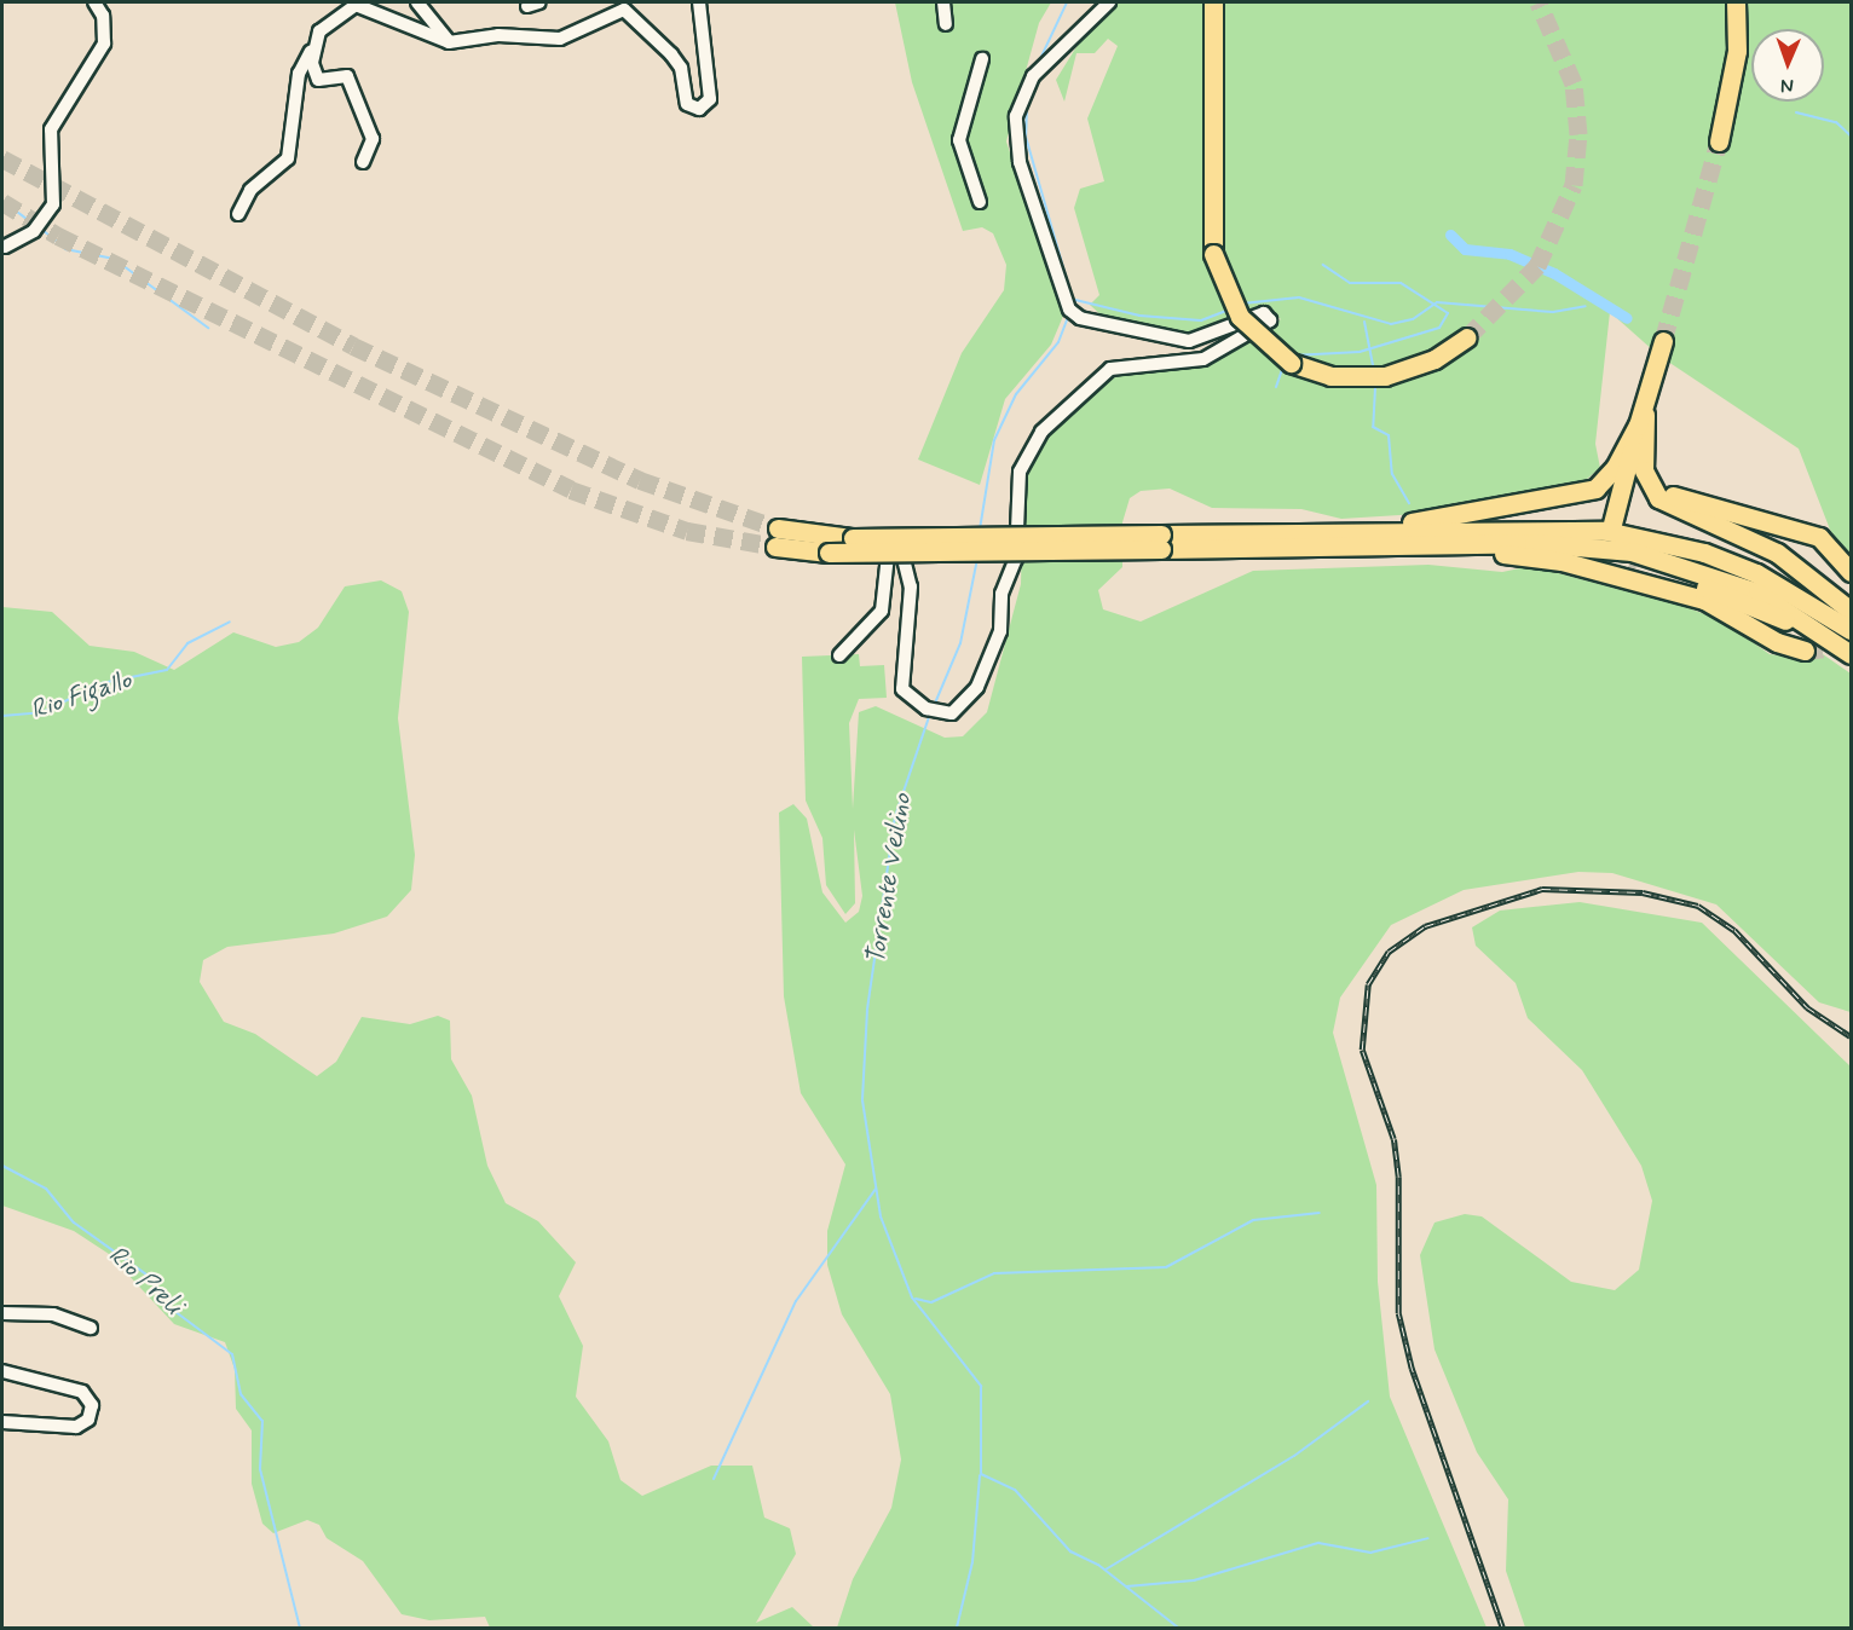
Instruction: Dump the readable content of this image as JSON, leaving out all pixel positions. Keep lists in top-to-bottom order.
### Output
{
  "water": ["Rio Figallo", "Torrente Veilino", "Rio Preli"],
  "north": "bottom"
}
